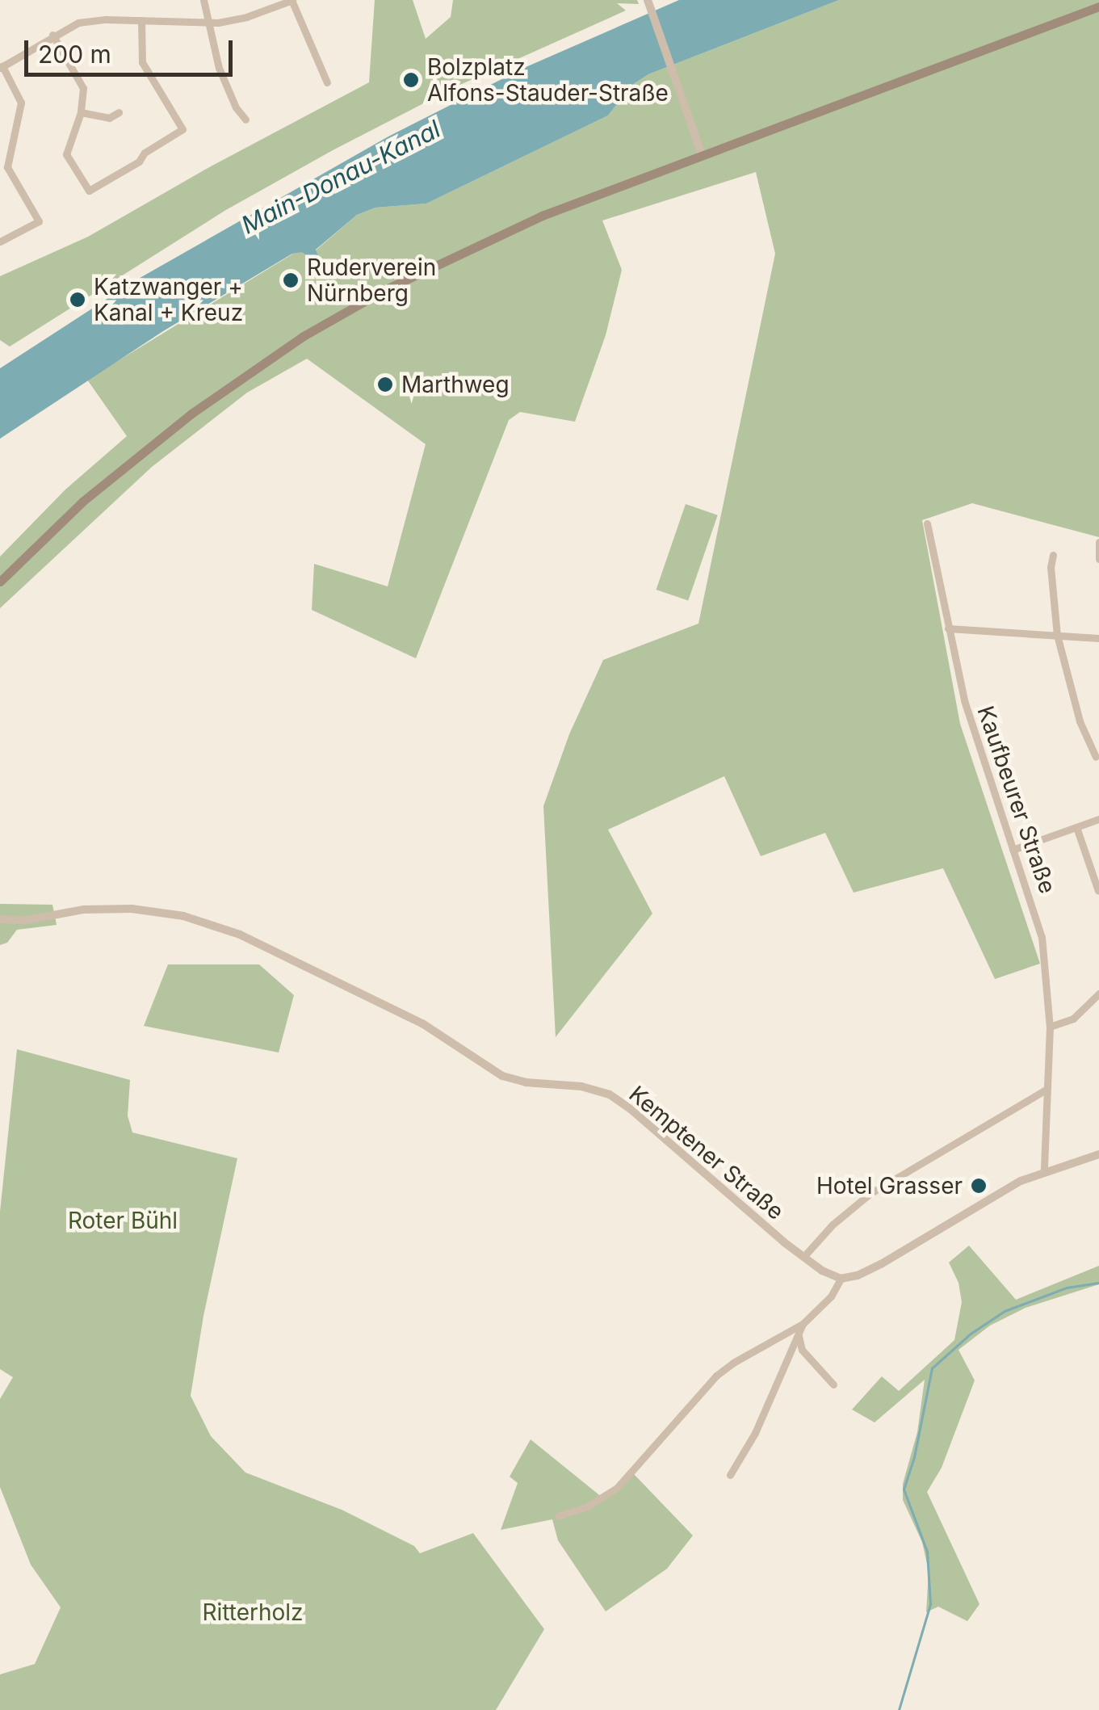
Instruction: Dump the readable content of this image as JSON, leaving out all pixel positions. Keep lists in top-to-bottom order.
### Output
{
  "streets": {
    "street": ["Kaufbeurer Straße", "Kemptener Straße"]
  },
  "water": ["Main-Donau-Kanal"],
  "parks": ["Roter Bühl", "Ritterholz"],
  "places": [
    "Bolzplatz Alfons-Stauder-Straße",
    "Ruderverein Nürnberg",
    "Katzwanger + Kanal + Kreuz",
    "Marthweg",
    "Hotel Grasser"
  ],
  "scale_bar": "200 m"
}
